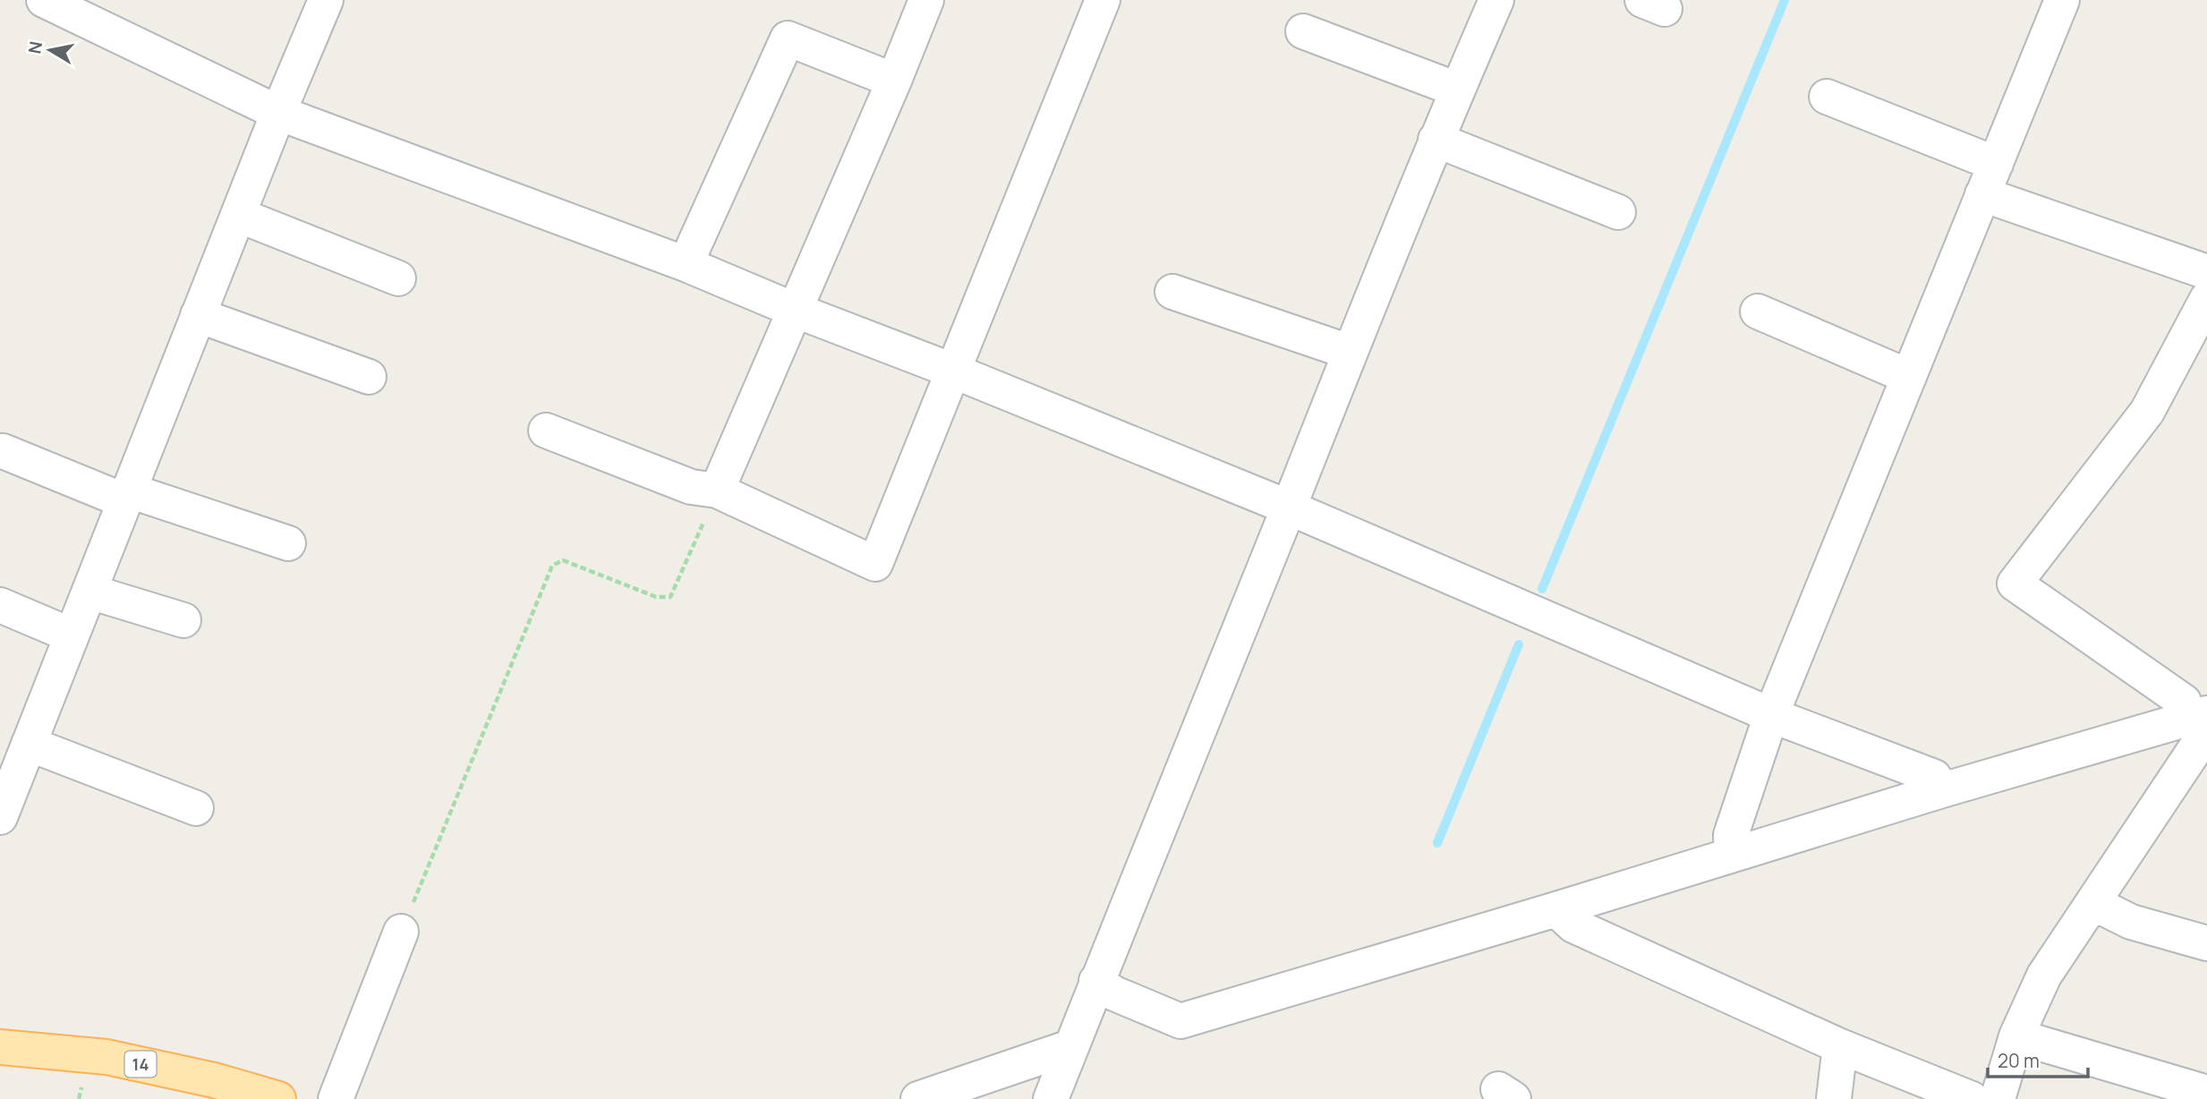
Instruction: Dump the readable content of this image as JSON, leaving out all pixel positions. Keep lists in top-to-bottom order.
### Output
{
  "streets": {
    "main road": ["14"]
  },
  "scale_bar": "20 m",
  "north": "left"
}
